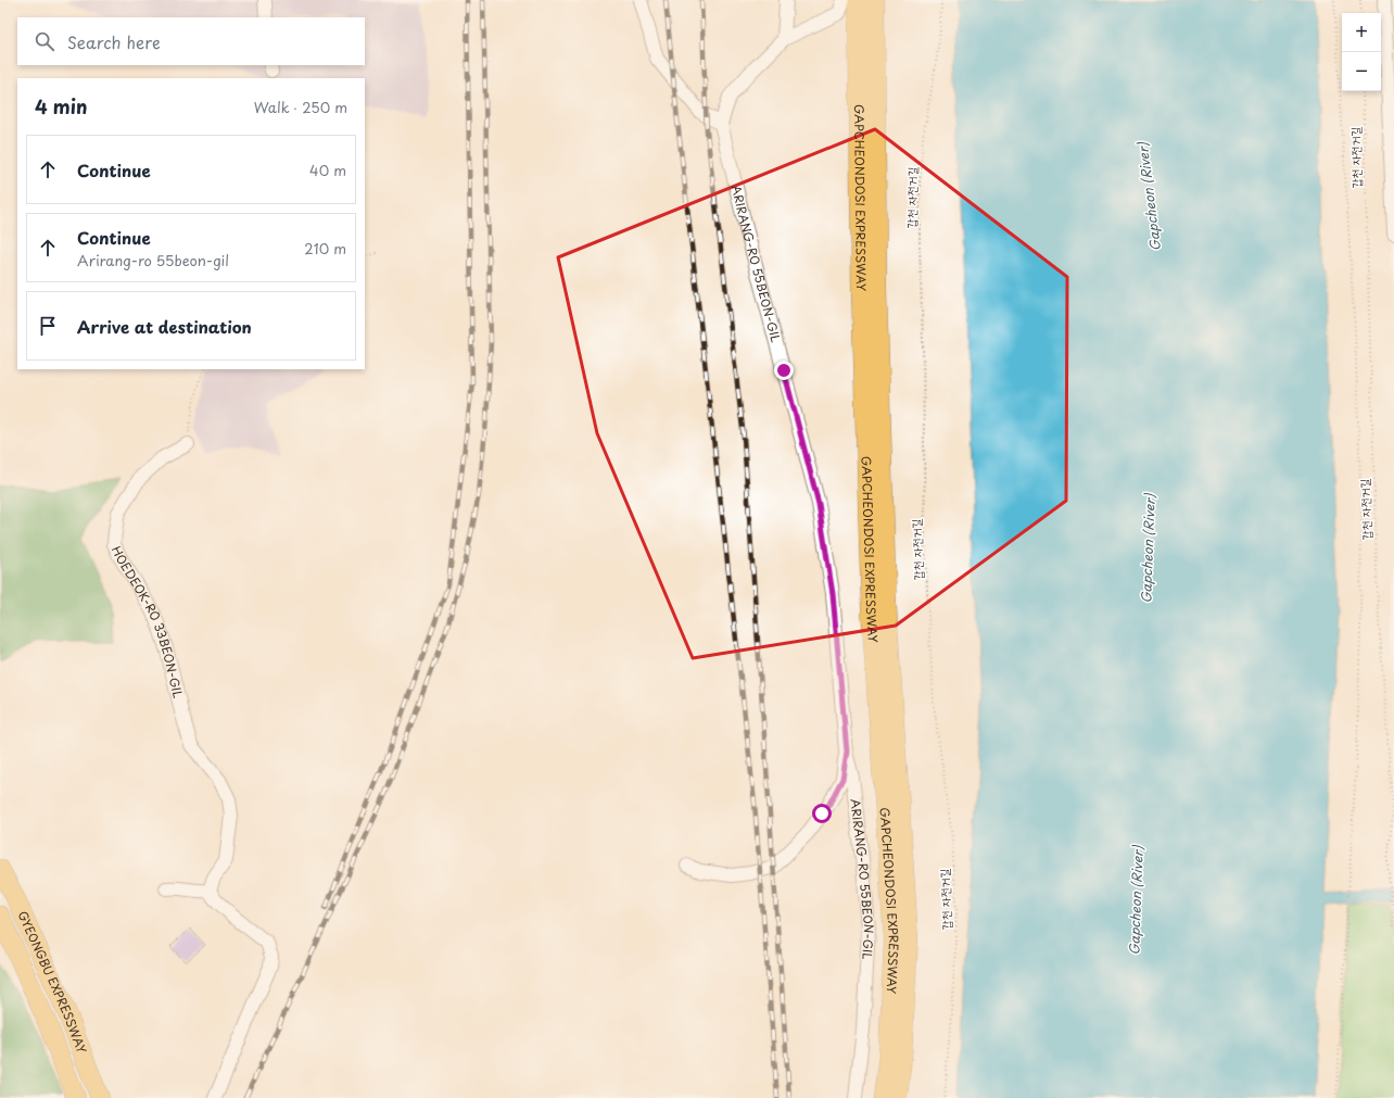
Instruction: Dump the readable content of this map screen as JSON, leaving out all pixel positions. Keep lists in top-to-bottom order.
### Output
{
  "streets": {
    "highway": ["GAPCHEONDOSI EXPRESSWAY", "GYEONGBU EXPRESSWAY"],
    "street": ["ARIRANG-RO 55BEON-GIL", "HOEDEOK-RO 33BEON-GIL"],
    "path": ["갑천 자전거길"]
  },
  "water": ["Gapcheon (River)"],
  "page": {
    "map_buttons": ["+", "−"],
    "search": "Search here",
    "heading": ["4 min", "Walk · 250 m"],
    "list": [
      ["Continue", "40 m"],
      ["Continue", "Arirang-ro 55beon-gil", "210 m"],
      "Arrive at destination"
    ]
  }
}
